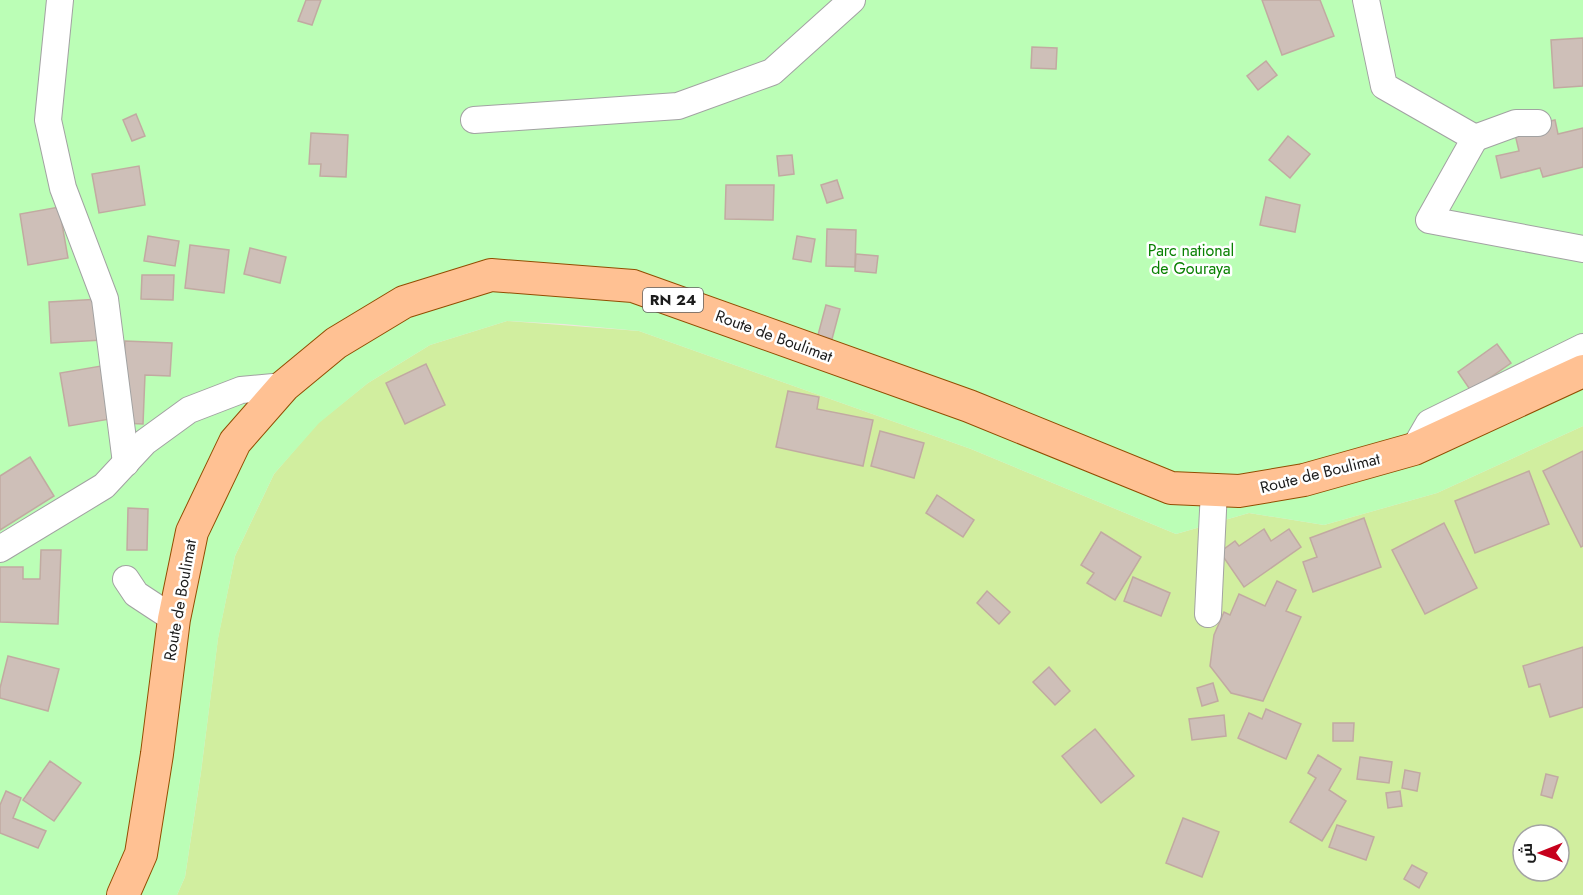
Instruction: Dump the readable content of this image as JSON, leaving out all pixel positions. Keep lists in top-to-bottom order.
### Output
{
  "streets": {
    "main road": ["RN 24", "Route de Boulimat"]
  },
  "parks": ["Parc national de Gouraya"],
  "north": "left"
}
